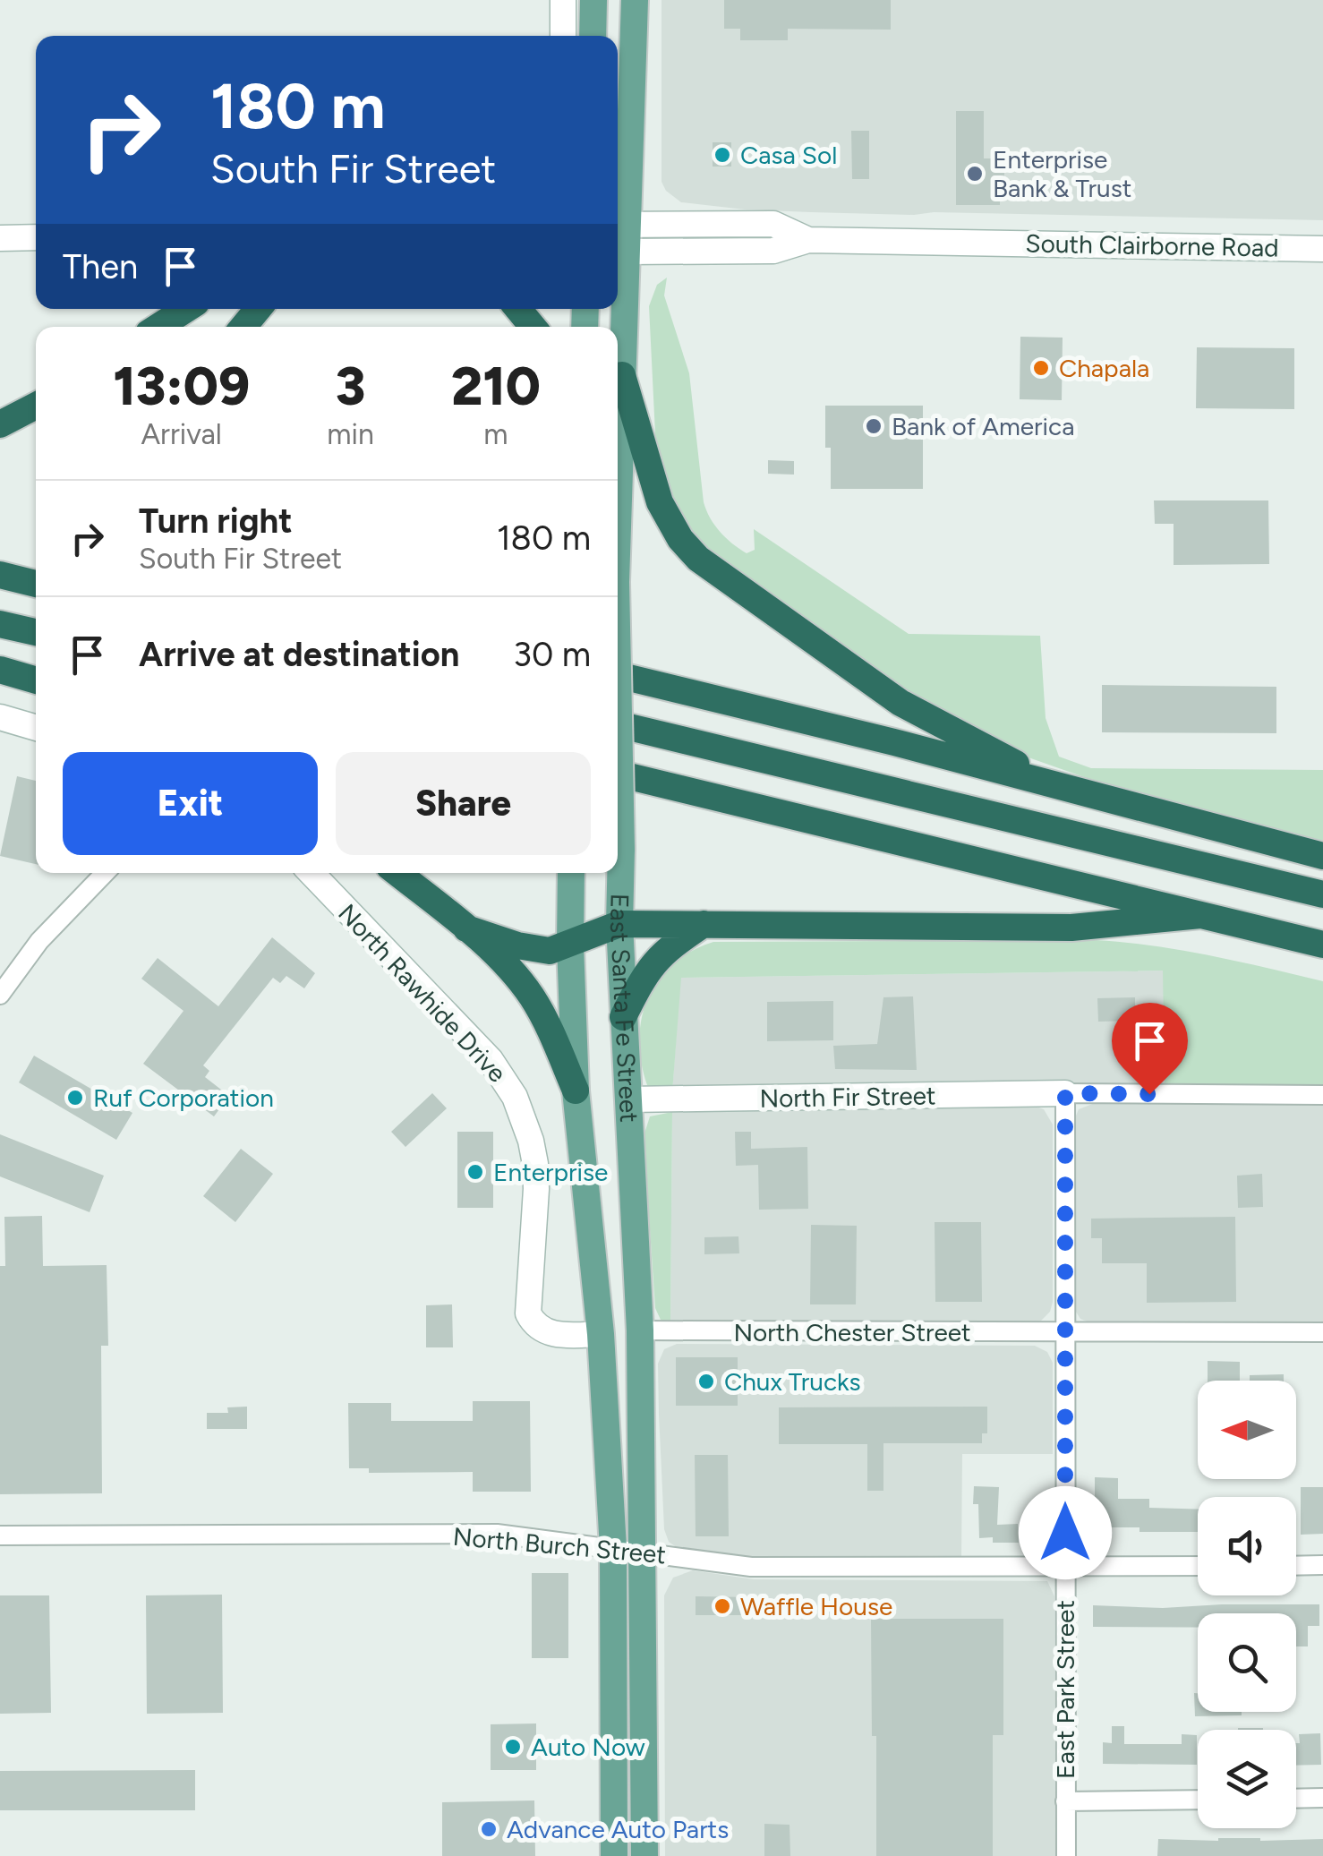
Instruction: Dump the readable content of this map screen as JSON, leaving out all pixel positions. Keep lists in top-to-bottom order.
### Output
{
  "streets": {
    "main road": ["East Santa Fe Street"],
    "street": [
      "South Clairborne Road",
      "North Rawhide Drive",
      "North Fir Street",
      "North Chester Street",
      "North Burch Street",
      "East Park Street"
    ]
  },
  "crossings": [
    ["South Clairborne Road", "East Santa Fe Street"],
    ["North Rawhide Drive", "East Santa Fe Street"],
    ["East Santa Fe Street", "North Fir Street"],
    ["East Santa Fe Street", "North Chester Street"],
    ["East Santa Fe Street", "North Burch Street"],
    ["North Fir Street", "East Park Street"],
    ["North Chester Street", "East Park Street"],
    ["North Burch Street", "East Park Street"]
  ],
  "places": [
    "Casa Sol",
    "Enterprise Bank & Trust",
    "Chapala",
    "Bank of America",
    "Ruf Corporation",
    "Enterprise",
    "Chux Trucks",
    "Waffle House",
    "Auto Now",
    "Advance Auto Parts"
  ],
  "north": "left",
  "page": {
    "turn": ["180 m", "South Fir Street"],
    "then": "Then",
    "eta": [
      "13:09",
      "Arrival",
      "3",
      "min",
      "210",
      "m"
    ],
    "list": [
      {
        "name": "Turn right",
        "note": "South Fir Street",
        "value": "180 m"
      },
      {
        "name": "Arrive at destination",
        "value": "30 m"
      }
    ],
    "buttons": ["Exit", "Share"]
  }
}
